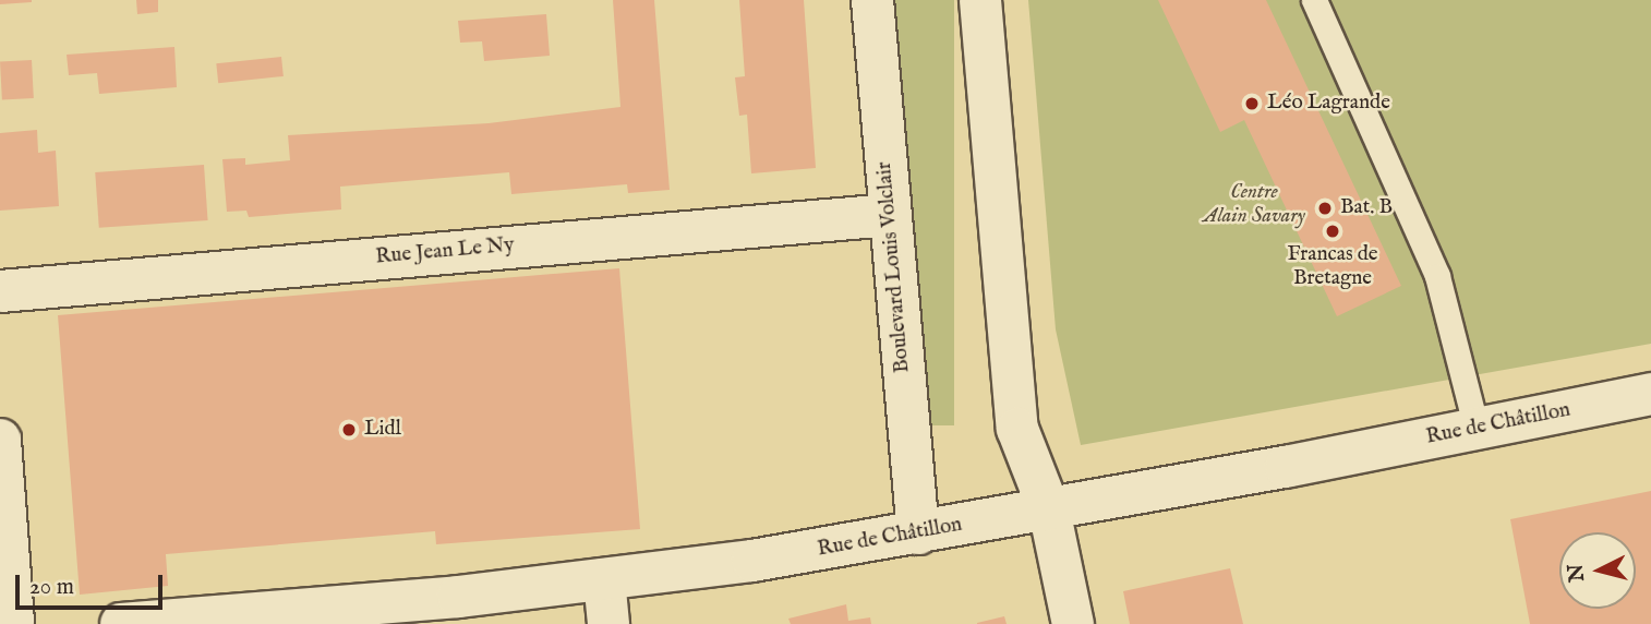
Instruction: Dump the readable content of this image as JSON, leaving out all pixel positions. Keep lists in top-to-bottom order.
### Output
{
  "streets": {
    "street": ["Rue Jean Le Ny", "Boulevard Louis Volclair", "Rue de Châtillon"]
  },
  "crossings": [
    ["Rue Jean Le Ny", "Boulevard Louis Volclair"],
    ["Boulevard Louis Volclair", "Rue de Châtillon"]
  ],
  "parks": ["Centre Alain Savary"],
  "places": [
    "Léo Lagrande",
    "Bat. B",
    "Francas de Bretagne",
    "Lidl"
  ],
  "scale_bar": "20 m",
  "north": "left"
}
